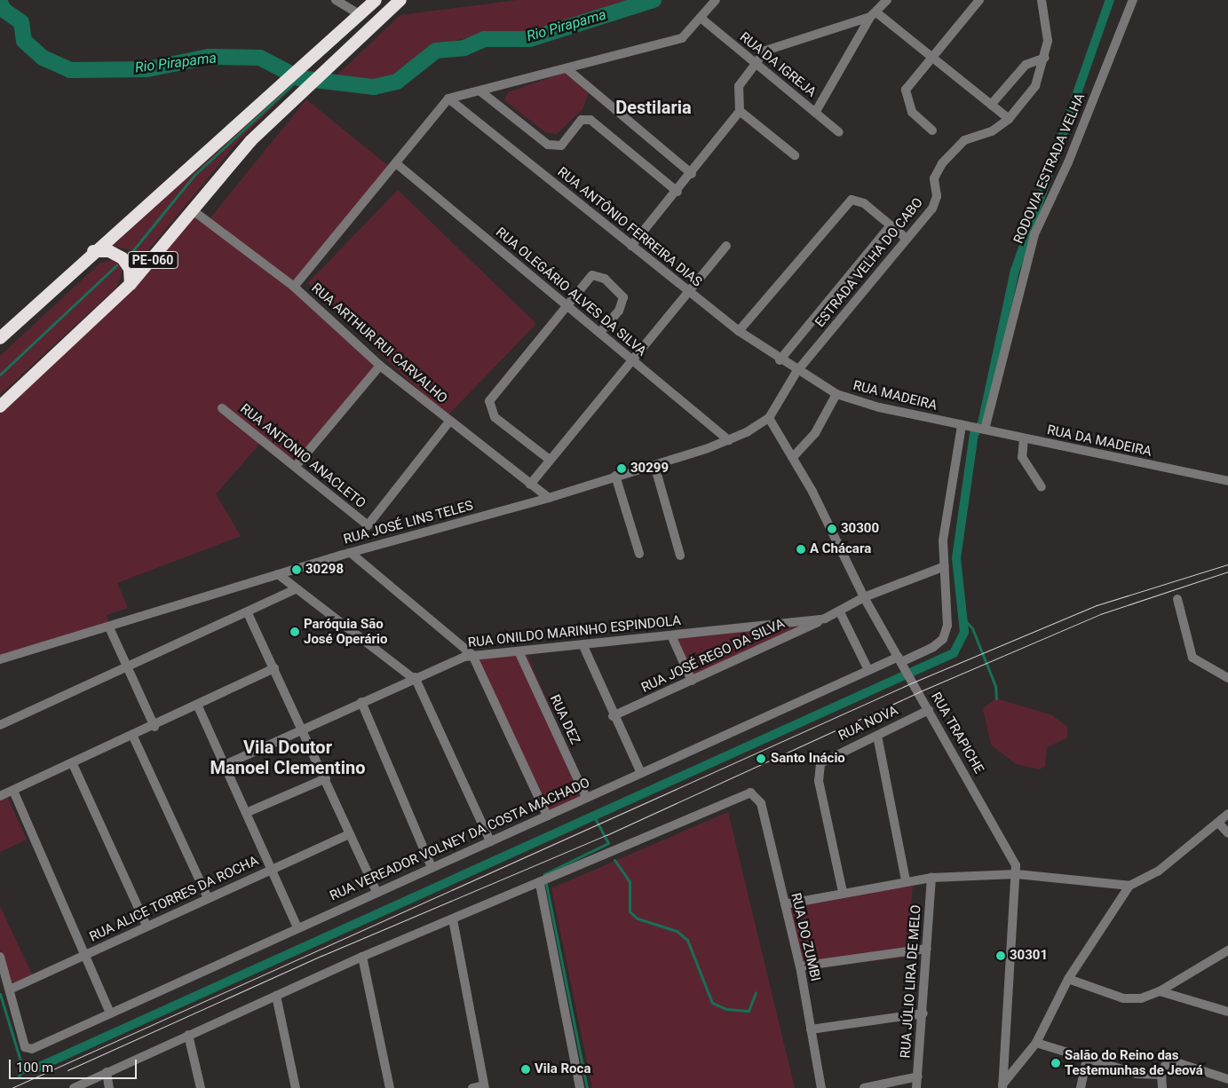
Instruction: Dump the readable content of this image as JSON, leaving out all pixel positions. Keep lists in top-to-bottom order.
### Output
{
  "streets": {
    "highway": ["PE-060"],
    "street": [
      "RUA DA IGREJA",
      "RODOVIA ESTRADA VELHA",
      "RUA ANTÔNIO FERREIRA DIAS",
      "ESTRADA VELHA DO CABO",
      "RUA OLEGÁRIO ALVES DA SILVA",
      "RUA ARTHUR RUI CARVALHO",
      "RUA MADEIRA",
      "RUA DA MADEIRA",
      "RUA ANTONIO ANACLETO",
      "RUA JOSÉ LINS TELES",
      "RUA ONILDO MARINHO ESPINDOLA",
      "RUA JOSÉ REGO DA SILVA",
      "RUA DEZ",
      "RUA NOVA",
      "RUA TRAPICHE",
      "RUA VEREADOR VOLNEY DA COSTA MACHADO",
      "RUA ALICE TORRES DA ROCHA",
      "RUA DO ZUMBI",
      "RUA JÚLIO LIRA DE MELO"
    ]
  },
  "crossings": [
    ["RODOVIA ESTRADA VELHA", "RUA DA MADEIRA"],
    ["RUA ANTÔNIO FERREIRA DIAS", "ESTRADA VELHA DO CABO"],
    ["RUA ANTÔNIO FERREIRA DIAS", "RUA MADEIRA"],
    ["RUA ANTÔNIO FERREIRA DIAS", "RUA JOSÉ LINS TELES"],
    ["PE-060", "RUA ARTHUR RUI CARVALHO"],
    ["ESTRADA VELHA DO CABO", "RUA MADEIRA"],
    ["ESTRADA VELHA DO CABO", "RUA JOSÉ LINS TELES"],
    ["RUA OLEGÁRIO ALVES DA SILVA", "RUA JOSÉ LINS TELES"],
    ["RUA ARTHUR RUI CARVALHO", "RUA ANTONIO ANACLETO"],
    ["RUA ARTHUR RUI CARVALHO", "RUA JOSÉ LINS TELES"],
    ["RUA MADEIRA", "RUA DA MADEIRA"],
    ["RUA MADEIRA", "RUA JOSÉ LINS TELES"],
    ["RUA JOSÉ LINS TELES", "RUA TRAPICHE"],
    ["RUA ONILDO MARINHO ESPINDOLA", "RUA JOSÉ REGO DA SILVA"],
    ["RUA ONILDO MARINHO ESPINDOLA", "RUA DEZ"],
    ["RUA ONILDO MARINHO ESPINDOLA", "RUA TRAPICHE"],
    ["RUA ONILDO MARINHO ESPINDOLA", "RUA VEREADOR VOLNEY DA COSTA MACHADO"],
    ["RUA DEZ", "RUA VEREADOR VOLNEY DA COSTA MACHADO"],
    ["RUA NOVA", "RUA TRAPICHE"],
    ["RUA TRAPICHE", "RUA VEREADOR VOLNEY DA COSTA MACHADO"],
    ["RUA VEREADOR VOLNEY DA COSTA MACHADO", "RUA ALICE TORRES DA ROCHA"]
  ],
  "districts": ["Destilaria", "Vila Doutor Manoel Clementino"],
  "water": ["Rio Pirapama"],
  "places": [
    "30299",
    "30300",
    "A Chácara",
    "30298",
    "Paróquia São José Operário",
    "Santo Inácio",
    "30301",
    "Salão do Reino das Testemunhas de Jeová",
    "Vila Roca"
  ],
  "scale_bar": "100 m"
}
